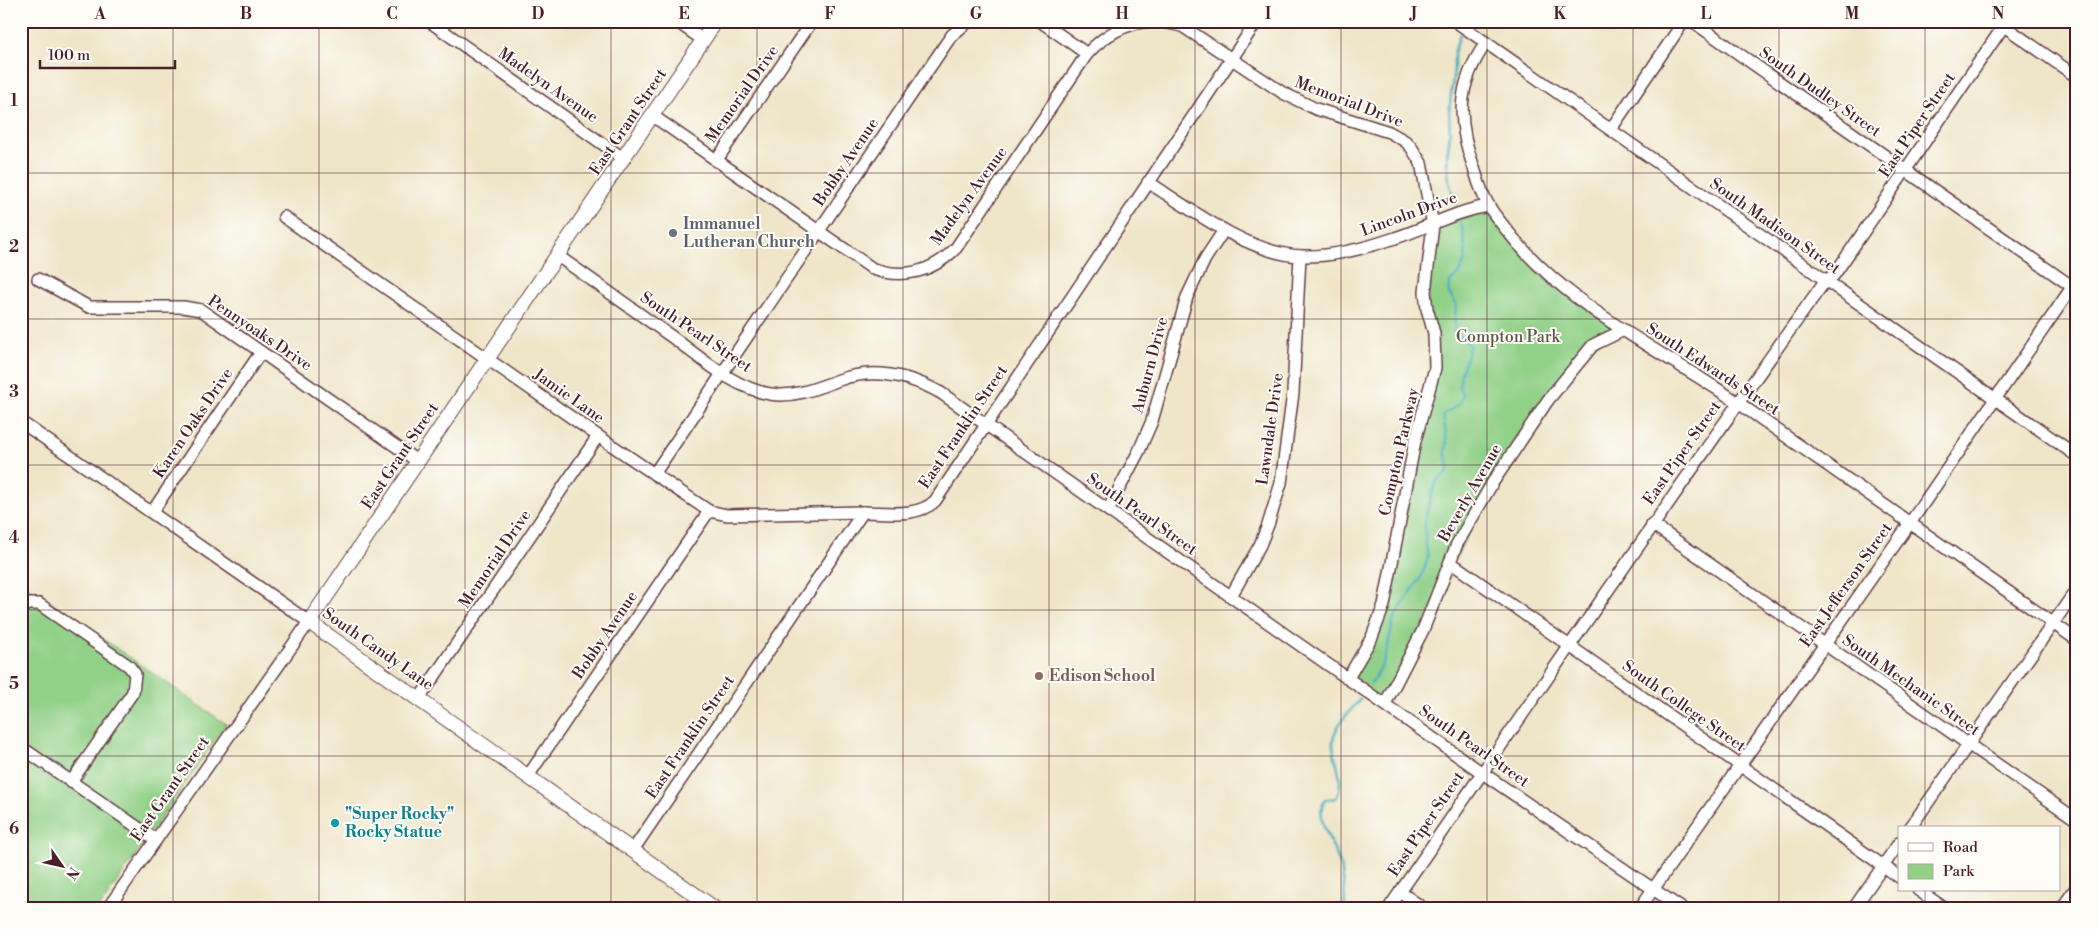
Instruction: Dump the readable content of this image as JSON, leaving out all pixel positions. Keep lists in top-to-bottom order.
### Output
{
  "streets": {
    "main road": ["East Grant Street", "South Candy Lane"],
    "street": [
      "Madelyn Avenue",
      "South Dudley Street",
      "Memorial Drive",
      "East Piper Street",
      "Bobby Avenue",
      "Lincoln Drive",
      "South Madison Street",
      "South Pearl Street",
      "Pennyoaks Drive",
      "Auburn Drive",
      "South Edwards Street",
      "Jamie Lane",
      "Karen Oaks Drive",
      "East Franklin Street",
      "Lawndale Drive",
      "Compton Parkway",
      "Beverly Avenue",
      "East Jefferson Street",
      "South Mechanic Street",
      "South College Street"
    ]
  },
  "crossings": [
    ["Madelyn Avenue", "Memorial Drive"],
    ["Madelyn Avenue", "East Grant Street"],
    ["Madelyn Avenue", "Bobby Avenue"],
    ["South Dudley Street", "East Piper Street"],
    ["South Dudley Street", "East Jefferson Street"],
    ["Memorial Drive", "Lincoln Drive"],
    ["Memorial Drive", "Jamie Lane"],
    ["Memorial Drive", "East Franklin Street"],
    ["Memorial Drive", "Compton Parkway"],
    ["Memorial Drive", "South Candy Lane"],
    ["East Grant Street", "South Pearl Street"],
    ["East Grant Street", "Pennyoaks Drive"],
    ["East Grant Street", "Jamie Lane"],
    ["East Grant Street", "South Candy Lane"],
    ["East Piper Street", "South Madison Street"],
    ["East Piper Street", "South Pearl Street"],
    ["East Piper Street", "South Edwards Street"],
    ["East Piper Street", "South Mechanic Street"],
    ["East Piper Street", "South College Street"],
    ["Bobby Avenue", "South Pearl Street"],
    ["Bobby Avenue", "Jamie Lane"],
    ["Bobby Avenue", "South Candy Lane"],
    ["Lincoln Drive", "Auburn Drive"],
    ["Lincoln Drive", "South Edwards Street"],
    ["Lincoln Drive", "East Franklin Street"],
    ["Lincoln Drive", "Lawndale Drive"],
    ["Lincoln Drive", "Compton Parkway"],
    ["South Madison Street", "South Edwards Street"],
    ["South Madison Street", "East Jefferson Street"],
    ["South Pearl Street", "Auburn Drive"],
    ["South Pearl Street", "East Franklin Street"],
    ["South Pearl Street", "Lawndale Drive"],
    ["South Pearl Street", "Compton Parkway"],
    ["South Pearl Street", "Beverly Avenue"],
    ["South Pearl Street", "East Jefferson Street"],
    ["Pennyoaks Drive", "Karen Oaks Drive"],
    ["South Edwards Street", "Beverly Avenue"],
    ["South Edwards Street", "East Jefferson Street"],
    ["Jamie Lane", "East Franklin Street"],
    ["Karen Oaks Drive", "South Candy Lane"],
    ["East Franklin Street", "South Candy Lane"],
    ["Beverly Avenue", "South College Street"],
    ["East Jefferson Street", "South Mechanic Street"],
    ["East Jefferson Street", "South College Street"]
  ],
  "parks": ["Compton Park"],
  "places": ["Immanuel Lutheran Church", "Edison School", "\"Super Rocky\" Rocky Statue"],
  "legend": ["Road", "Park"],
  "scale_bar": "100 m",
  "north": "bottom right",
  "grid": {
    "columns": [
      "A",
      "B",
      "C",
      "D",
      "E",
      "F",
      "G",
      "H",
      "I",
      "J",
      "K",
      "L",
      "M",
      "N"
    ],
    "rows": [
      "1",
      "2",
      "3",
      "4",
      "5",
      "6"
    ]
  }
}
